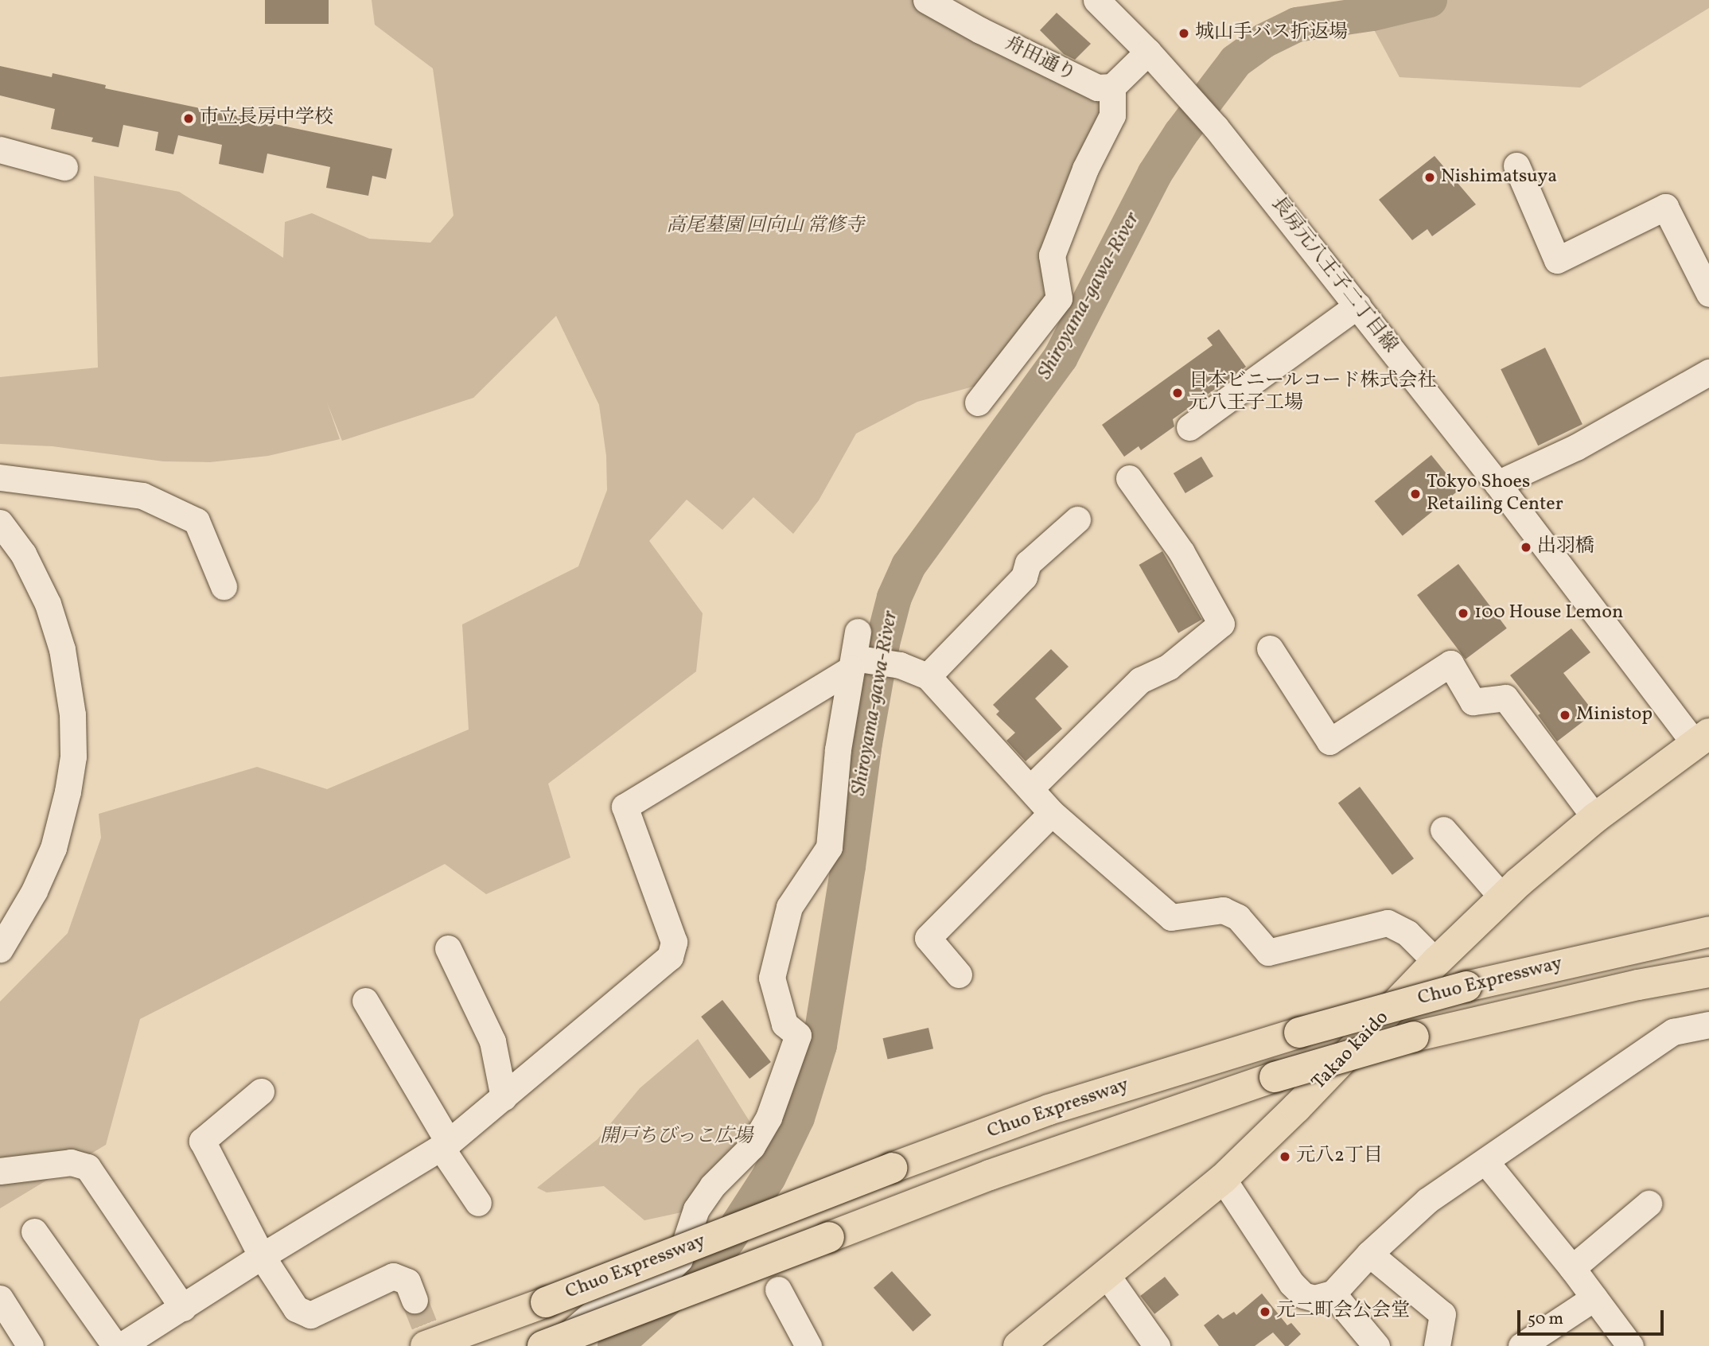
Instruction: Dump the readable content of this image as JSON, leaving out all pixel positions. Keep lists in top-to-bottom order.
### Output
{
  "streets": {
    "main road": ["Chuo Expressway", "Takao kaido"],
    "street": ["舟田通り", "長房元八王子二丁目線"]
  },
  "crossings": [
    ["長房元八王子二丁目線", "Takao kaido"]
  ],
  "water": ["Shiroyama-gawa-River"],
  "parks": ["高尾墓園 回向山 常修寺", "開戸ちびっこ広場"],
  "places": [
    "城山手バス折返場",
    "市立長房中学校",
    "Nishimatsuya",
    "日本ビニールコード株式会社 元八王子工場",
    "Tokyo Shoes Retailing Center",
    "出羽橋",
    "100 House Lemon",
    "Ministop",
    "元八2丁目",
    "元二町会公会堂"
  ],
  "scale_bar": "50 m"
}
